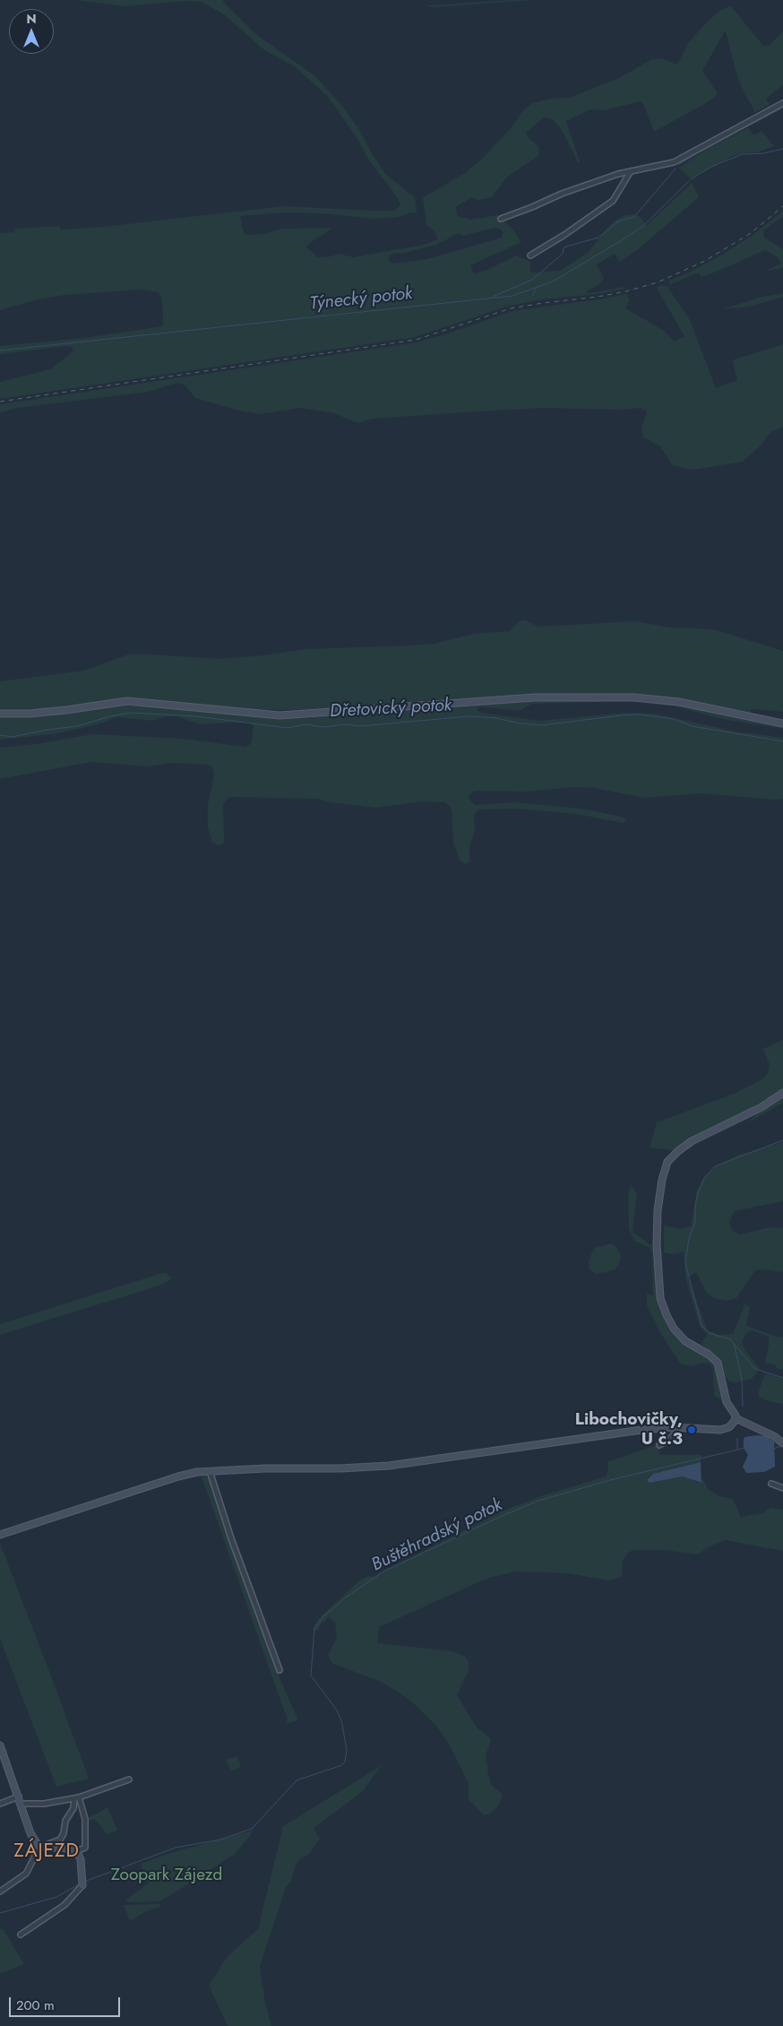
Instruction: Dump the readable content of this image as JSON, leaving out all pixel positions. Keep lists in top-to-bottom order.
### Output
{
  "districts": ["ZÁJEZD"],
  "water": ["Týnecký potok", "Dřetovický potok", "Buštěhradský potok"],
  "parks": ["Zoopark Zájezd"],
  "places": ["Libochovičky, U č.3"],
  "scale_bar": "200 m",
  "north": "top"
}
